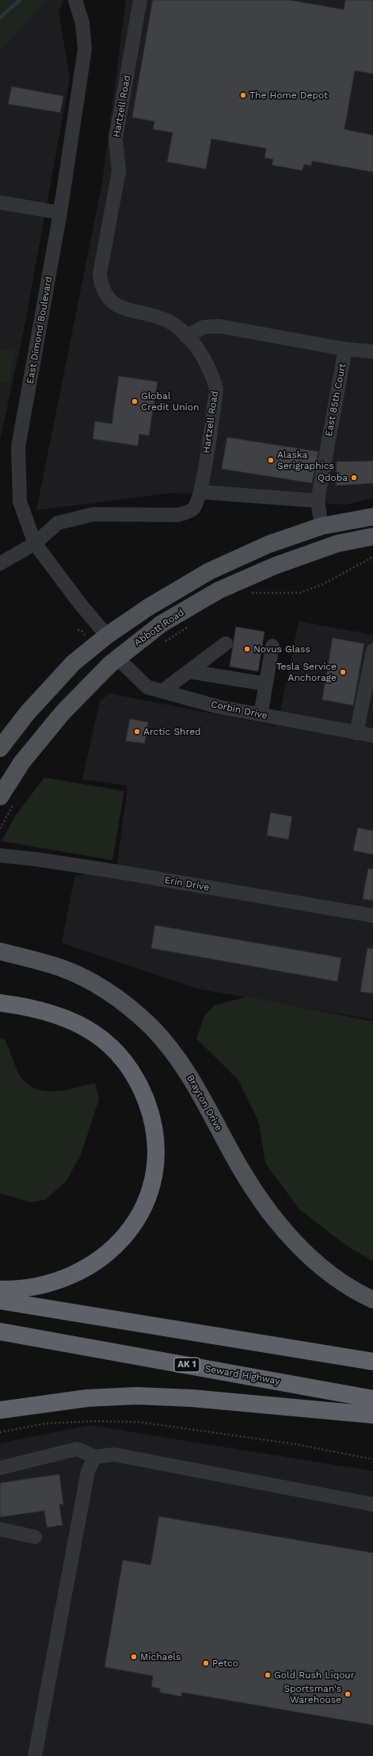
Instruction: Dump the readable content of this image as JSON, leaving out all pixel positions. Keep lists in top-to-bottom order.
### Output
{
  "streets": {
    "highway": ["AK 1", "Seward Highway"],
    "main road": ["Abbott Road", "Brayton Drive"],
    "street": [
      "Hartzell Road",
      "East Dimond Boulevard",
      "East 85th Court",
      "Corbin Drive",
      "Erin Drive"
    ]
  },
  "crossings": [
    ["Hartzell Road", "East Dimond Boulevard"],
    ["Abbott Road", "Corbin Drive"]
  ],
  "places": [
    "The Home Depot",
    "Global Credit Union",
    "Alaska Serigraphics",
    "Qdoba",
    "Novus Glass",
    "Tesla Service Anchorage",
    "Arctic Shred",
    "Michaels",
    "Petco",
    "Gold Rush Liqour",
    "Sportsman's Warehouse"
  ]
}
